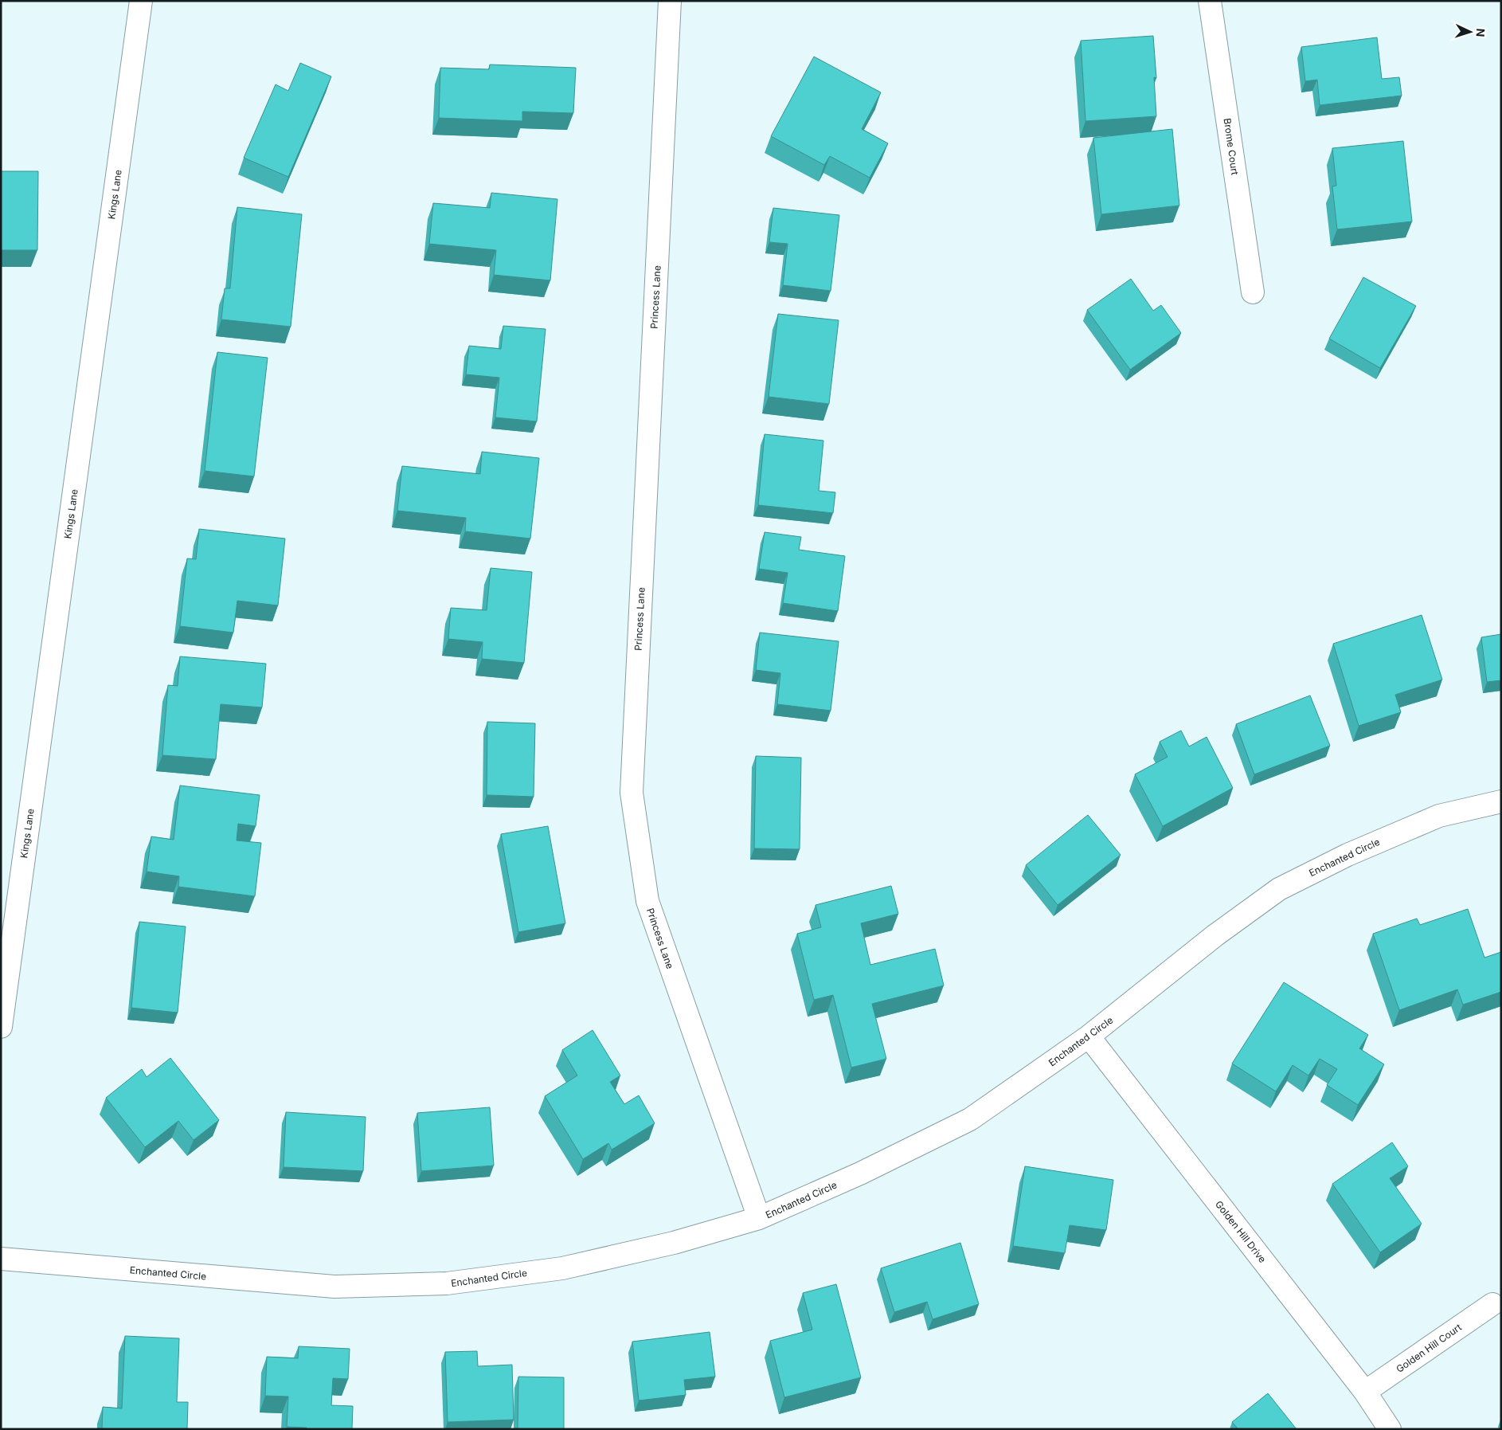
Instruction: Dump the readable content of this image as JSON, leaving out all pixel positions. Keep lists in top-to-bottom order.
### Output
{
  "streets": {
    "street": [
      "Brome Court",
      "Kings Lane",
      "Princess Lane",
      "Enchanted Circle",
      "Golden Hill Drive",
      "Golden Hill Court"
    ]
  },
  "crossings": [
    ["Princess Lane", "Enchanted Circle"],
    ["Enchanted Circle", "Golden Hill Drive"],
    ["Golden Hill Drive", "Golden Hill Court"]
  ],
  "north": "right"
}
